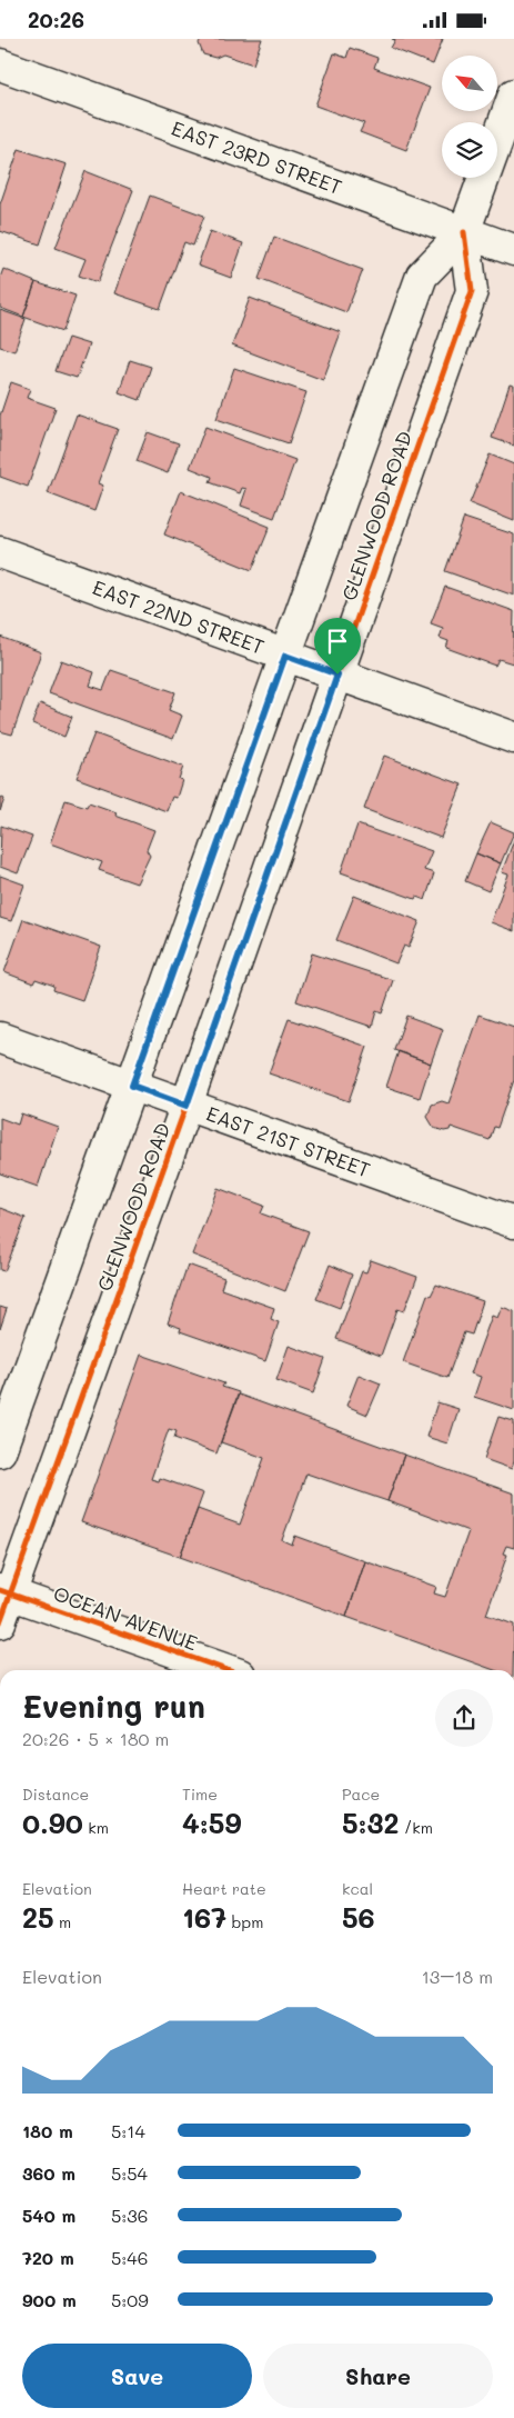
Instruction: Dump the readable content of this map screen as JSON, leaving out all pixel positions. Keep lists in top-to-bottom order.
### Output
{
  "streets": {
    "street": [
      "EAST 23RD STREET",
      "GLENWOOD ROAD",
      "EAST 22ND STREET",
      "EAST 21ST STREET",
      "OCEAN AVENUE"
    ]
  },
  "crossings": [
    ["EAST 23RD STREET", "GLENWOOD ROAD"],
    ["GLENWOOD ROAD", "EAST 22ND STREET"],
    ["GLENWOOD ROAD", "EAST 21ST STREET"],
    ["GLENWOOD ROAD", "OCEAN AVENUE"]
  ],
  "north": "top left",
  "page": {
    "status": "20:26",
    "heading": ["Evening run", "20:26 · 5 × 180 m"],
    "stats": [
      ["Distance", "0.90 km"],
      ["Time", "4:59"],
      ["Pace", "5:32 /km"],
      ["Elevation", "25 m"],
      ["Heart rate", "167 bpm"],
      ["kcal", "56"]
    ],
    "chart": ["Elevation", "13–18 m"],
    "list": [
      {
        "name": "180 m",
        "note": "5:14"
      },
      {
        "name": "360 m",
        "note": "5:54"
      },
      {
        "name": "540 m",
        "note": "5:36"
      },
      {
        "name": "720 m",
        "note": "5:46"
      },
      {
        "name": "900 m",
        "note": "5:09"
      }
    ],
    "buttons": ["Save", "Share"]
  }
}
